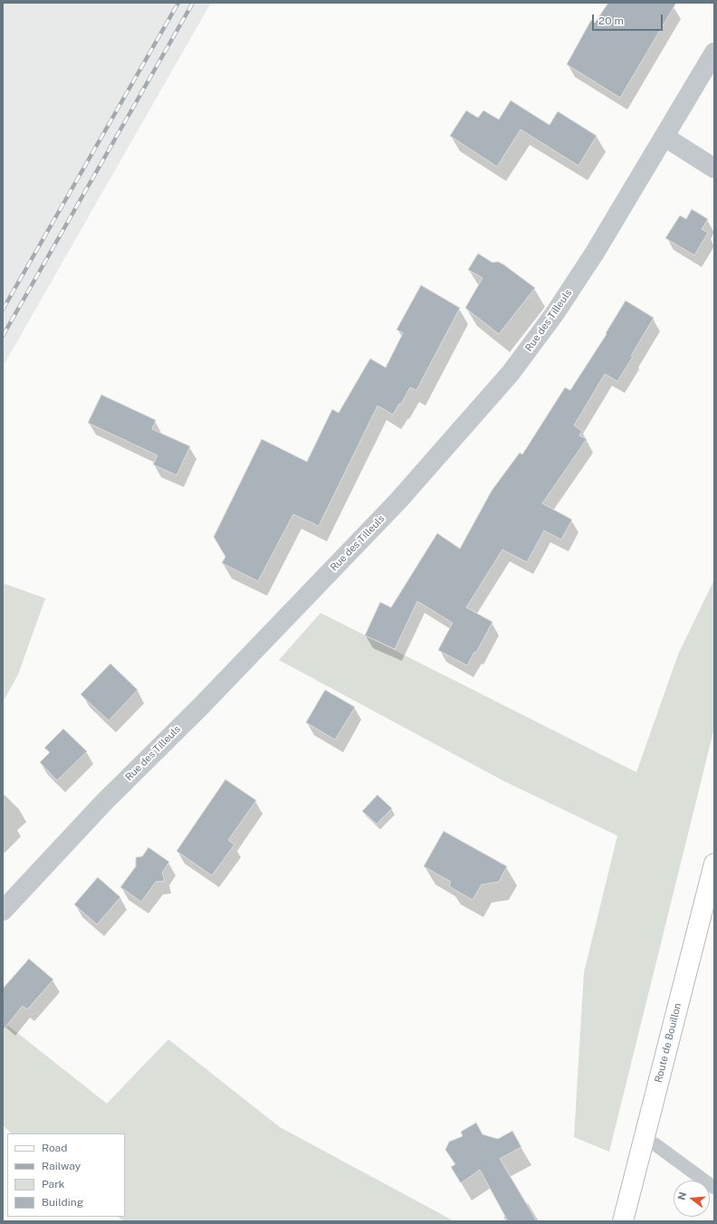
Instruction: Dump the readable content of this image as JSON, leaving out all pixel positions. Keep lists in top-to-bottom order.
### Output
{
  "streets": {
    "main road": ["Route de Bouillon"],
    "street": ["Rue des Tilleuls"]
  },
  "legend": [
    "Road",
    "Railway",
    "Park",
    "Building"
  ],
  "scale_bar": "20 m",
  "north": "left"
}
